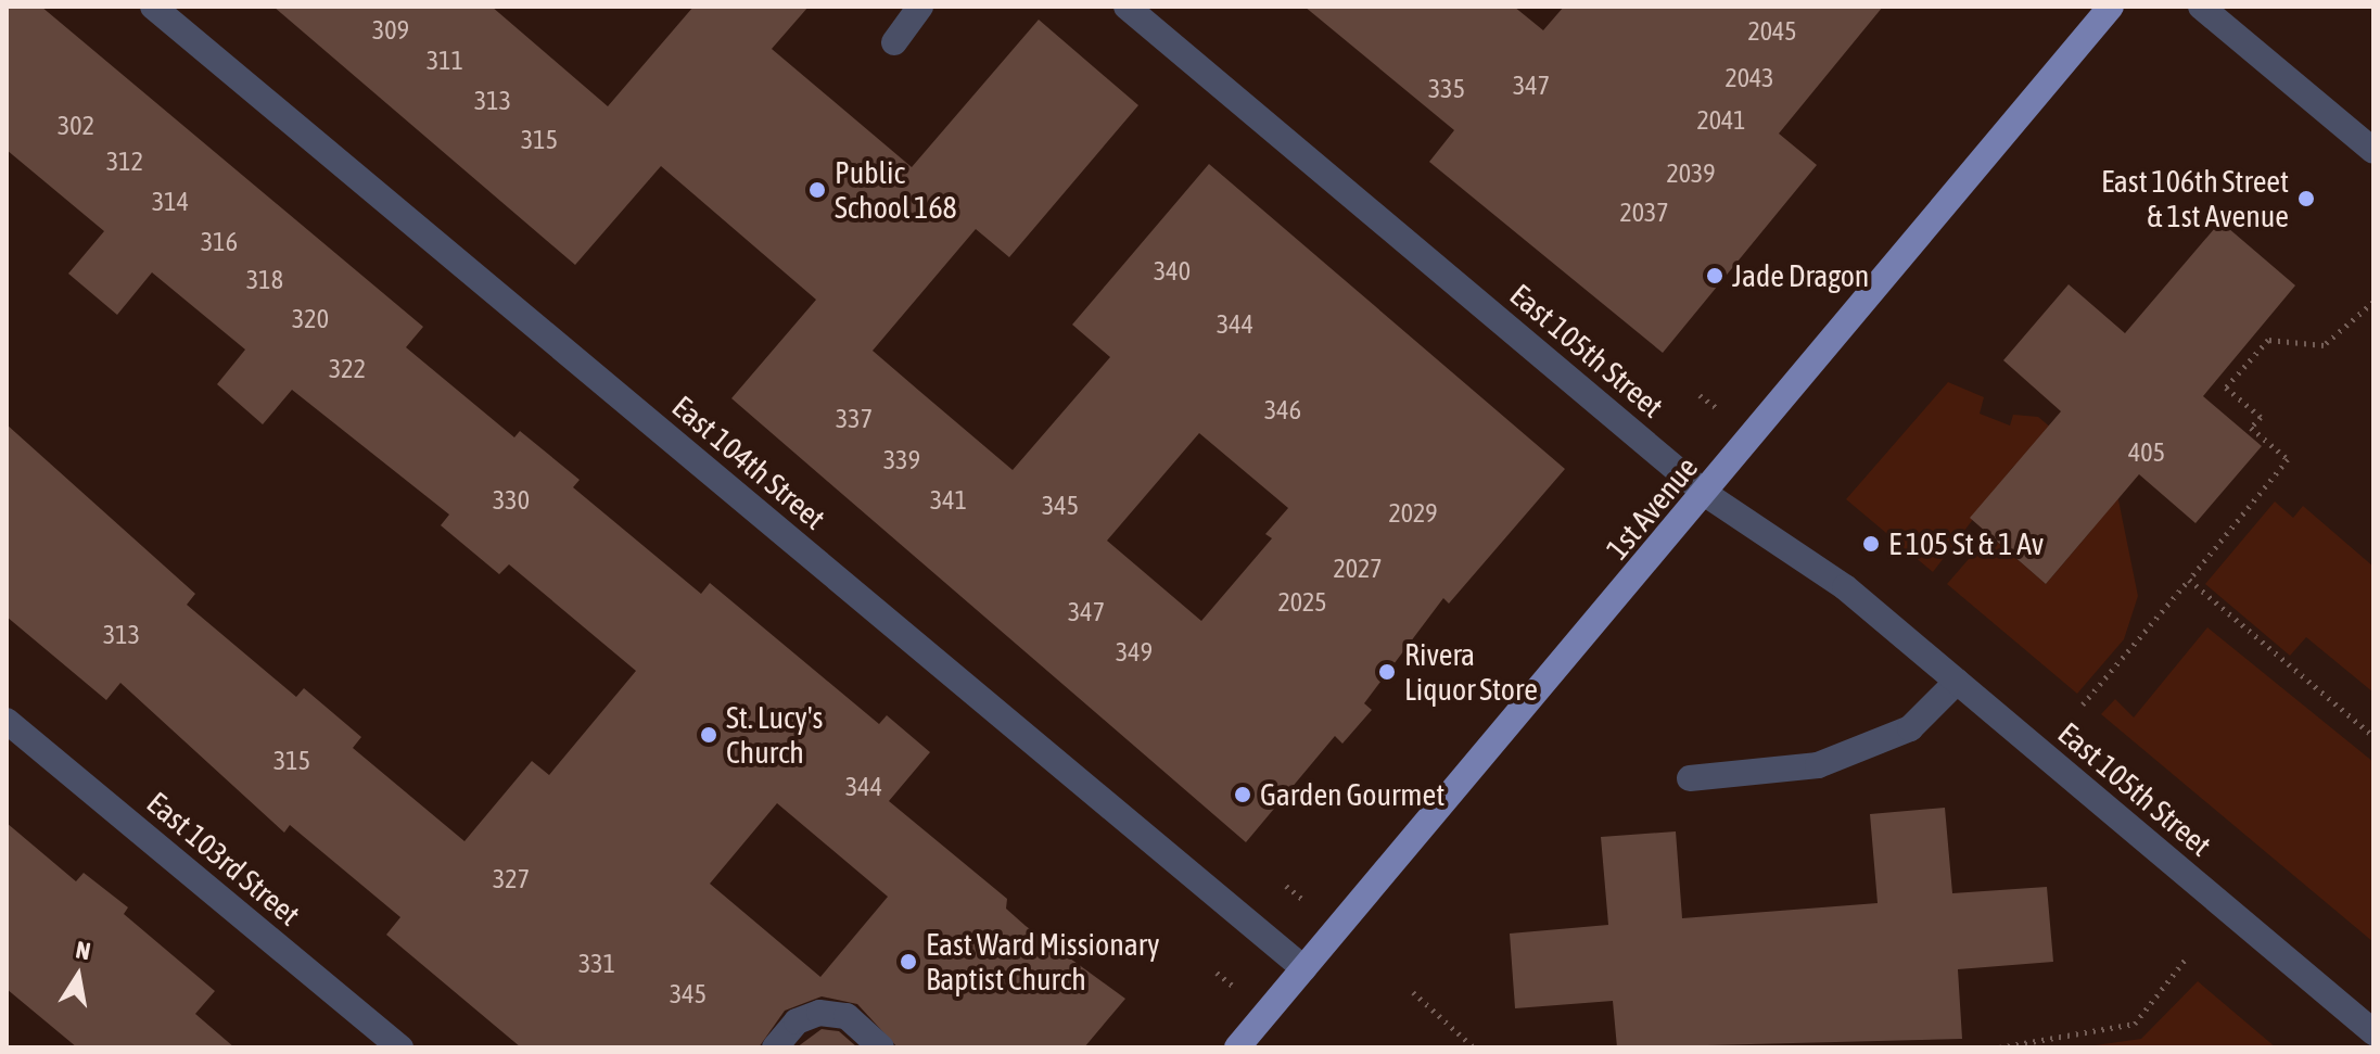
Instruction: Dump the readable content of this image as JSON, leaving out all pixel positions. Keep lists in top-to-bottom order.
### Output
{
  "streets": {
    "main road": ["1st Avenue"],
    "street": ["East 105th Street", "East 104th Street", "East 103rd Street"]
  },
  "crossings": [
    ["East 105th Street", "1st Avenue"],
    ["East 104th Street", "1st Avenue"]
  ],
  "places": [
    "Public School 168",
    "East 106th Street & 1st Avenue",
    "Jade Dragon",
    "E 105 St & 1 Av",
    "Rivera Liquor Store",
    "St. Lucy's Church",
    "Garden Gourmet",
    "East Ward Missionary Baptist Church"
  ],
  "house_numbers": [
    "309",
    "2045",
    "311",
    "2043",
    "347",
    "335",
    "313",
    "2041",
    "302",
    "315",
    "312",
    "2039",
    "314",
    "2037",
    "316",
    "340",
    "318",
    "320",
    "344",
    "322",
    "346",
    "337",
    "405",
    "339",
    "330",
    "341",
    "345",
    "2029",
    "2027",
    "2025",
    "347",
    "313",
    "349",
    "315",
    "344",
    "327",
    "331",
    "345"
  ],
  "north": "top"
}
